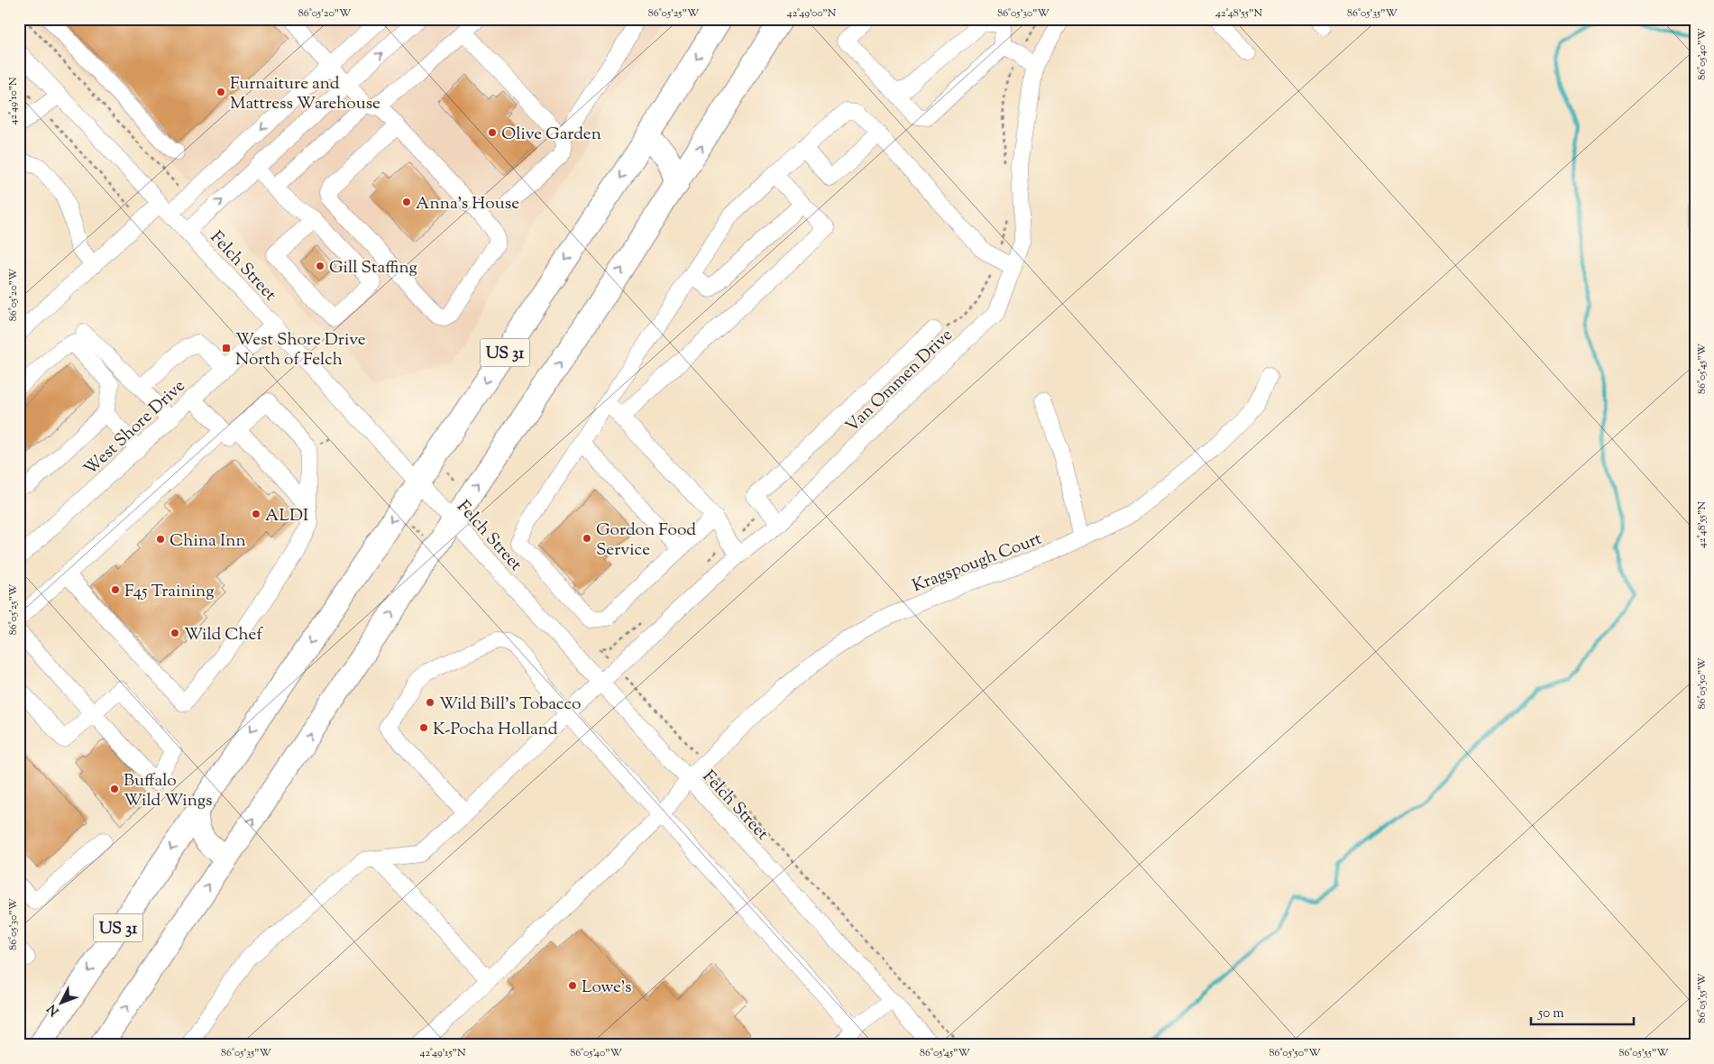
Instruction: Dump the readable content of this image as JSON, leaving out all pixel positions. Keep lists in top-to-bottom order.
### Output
{
  "streets": {
    "highway": ["US 31"],
    "street": [
      "Felch Street",
      "Van Ommen Drive",
      "West Shore Drive",
      "Kragspough Court"
    ]
  },
  "crossings": [
    ["Felch Street", "US 31"],
    ["Felch Street", "Van Ommen Drive"],
    ["Felch Street", "West Shore Drive"],
    ["Felch Street", "Kragspough Court"]
  ],
  "places": {
    "other": [
      "Furnaiture and Mattress Warehouse",
      "Olive Garden",
      "Anna’s House",
      "Gill Staffing",
      "ALDI",
      "Gordon Food Service",
      "China Inn",
      "F45 Training",
      "Wild Chef",
      "Wild Bill's Tobacco",
      "K-Pocha Holland",
      "Buffalo Wild Wings",
      "Lowe's"
    ],
    "transit": ["West Shore Drive North of Felch"]
  },
  "scale_bar": "50 m",
  "north": "bottom left",
  "coordinates": [
    "86°05'20\"W",
    "86°05'25\"W",
    "42°49'00\"N",
    "86°05'30\"W",
    "42°48'55\"N",
    "86°05'35\"W",
    "86°05'40\"W",
    "42°49'10\"N",
    "86°05'45\"W",
    "86°05'50\"W",
    "86°05'55\"W",
    "42°49'15\"N"
  ]
}
